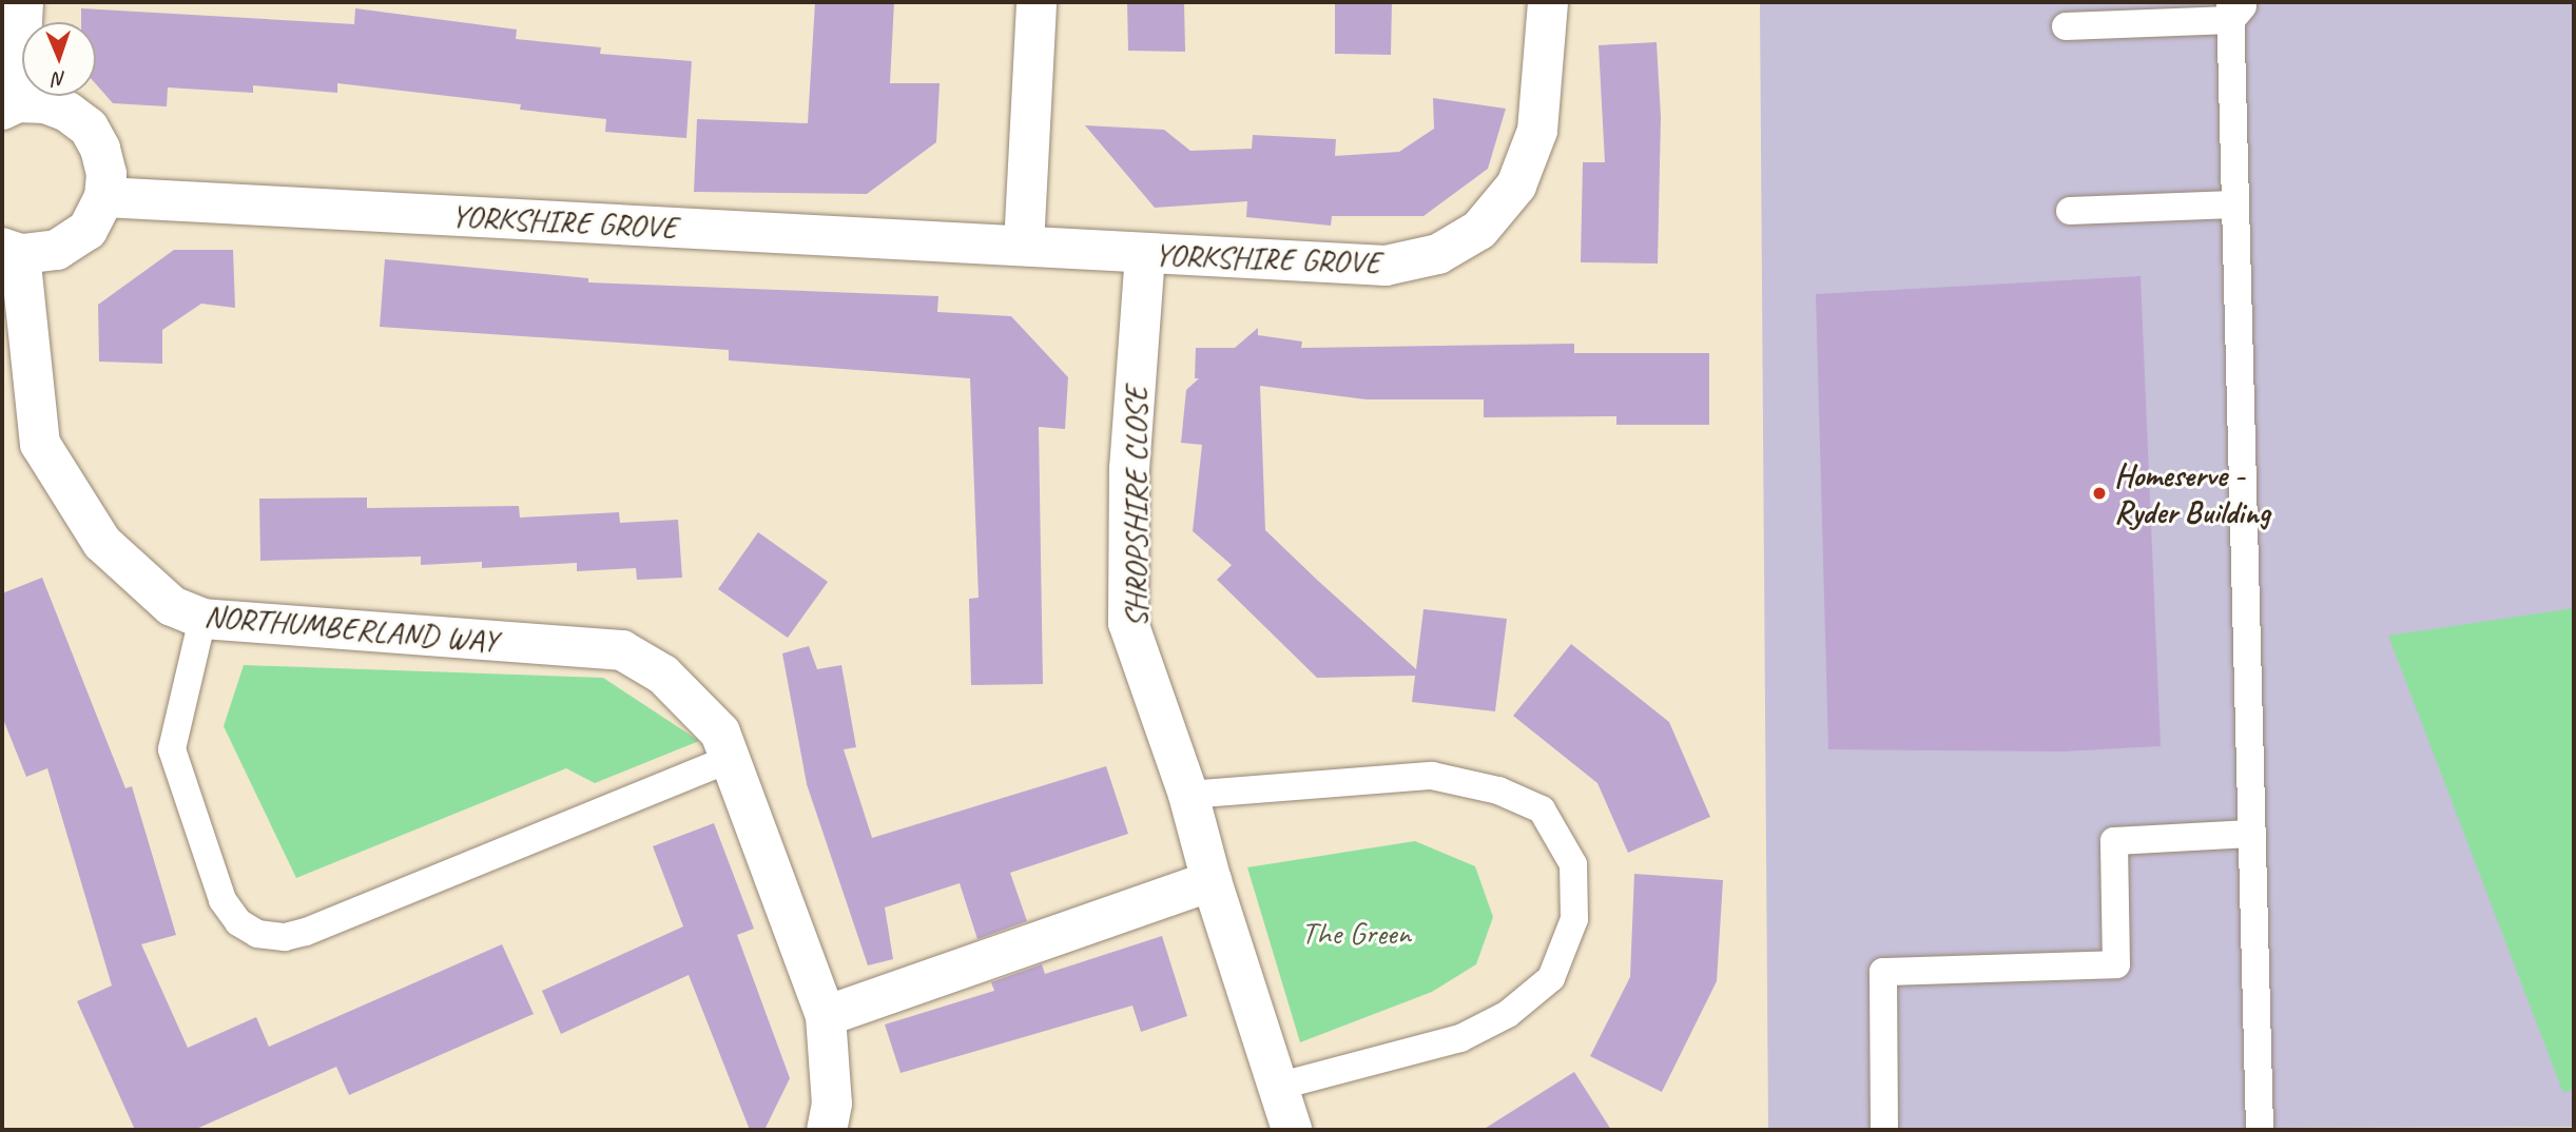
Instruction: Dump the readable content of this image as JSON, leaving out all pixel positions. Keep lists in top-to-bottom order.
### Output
{
  "streets": {
    "street": ["YORKSHIRE GROVE", "SHROPSHIRE CLOSE", "NORTHUMBERLAND WAY"]
  },
  "crossings": [
    ["YORKSHIRE GROVE", "SHROPSHIRE CLOSE"]
  ],
  "parks": ["The Green"],
  "places": ["Homeserve - Ryder Building"],
  "north": "bottom"
}
